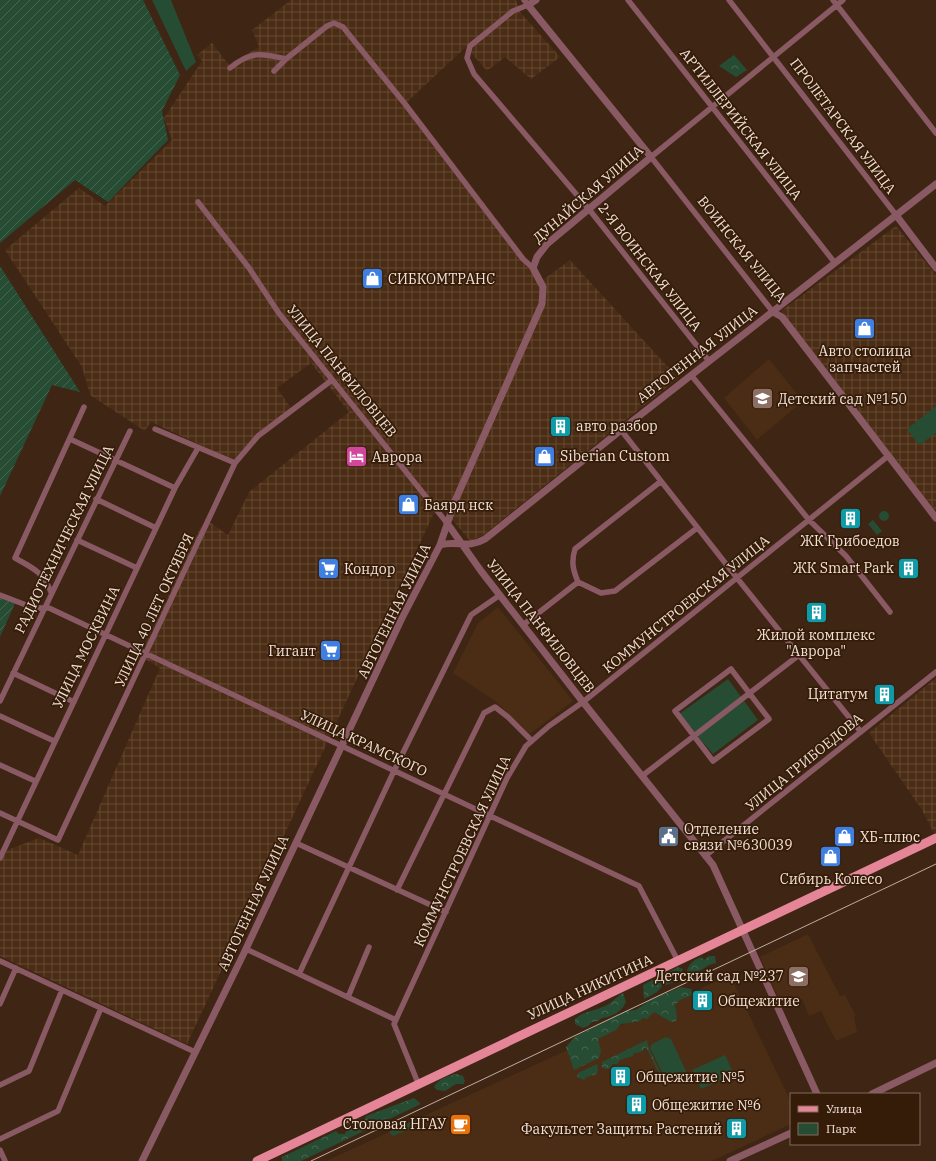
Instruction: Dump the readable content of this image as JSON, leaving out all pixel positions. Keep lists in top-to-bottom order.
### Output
{
  "streets": {
    "main road": ["УЛИЦА НИКИТИНА"],
    "street": [
      "АРТИЛЛЕРИЙСКАЯ УЛИЦА",
      "ПРОЛЕТАРСКАЯ УЛИЦА",
      "ДУНАЙСКАЯ УЛИЦА",
      "ВОИНСКАЯ УЛИЦА",
      "2-Я ВОИНСКАЯ УЛИЦА",
      "АВТОГЕННАЯ УЛИЦА",
      "УЛИЦА ПАНФИЛОВЦЕВ",
      "РАДИОТЕХНИЧЕСКАЯ УЛИЦА",
      "КОММУНСТРОЕВСКАЯ УЛИЦА",
      "УЛИЦА 40 ЛЕТ ОКТЯБРЯ",
      "УЛИЦА МОСКВИНА",
      "УЛИЦА КРАМСКОГО",
      "УЛИЦА ГРИБОЕДОВА"
    ]
  },
  "crossings": [
    ["АРТИЛЛЕРИЙСКАЯ УЛИЦА", "ДУНАЙСКАЯ УЛИЦА"],
    ["АРТИЛЛЕРИЙСКАЯ УЛИЦА", "АВТОГЕННАЯ УЛИЦА"],
    ["ПРОЛЕТАРСКАЯ УЛИЦА", "ДУНАЙСКАЯ УЛИЦА"],
    ["ПРОЛЕТАРСКАЯ УЛИЦА", "АВТОГЕННАЯ УЛИЦА"],
    ["ДУНАЙСКАЯ УЛИЦА", "ВОИНСКАЯ УЛИЦА"],
    ["ДУНАЙСКАЯ УЛИЦА", "2-Я ВОИНСКАЯ УЛИЦА"],
    ["ВОИНСКАЯ УЛИЦА", "2-Я ВОИНСКАЯ УЛИЦА"],
    ["ВОИНСКАЯ УЛИЦА", "АВТОГЕННАЯ УЛИЦА"],
    ["ВОИНСКАЯ УЛИЦА", "КОММУНСТРОЕВСКАЯ УЛИЦА"],
    ["2-Я ВОИНСКАЯ УЛИЦА", "АВТОГЕННАЯ УЛИЦА"],
    ["АВТОГЕННАЯ УЛИЦА", "УЛИЦА ПАНФИЛОВЦЕВ"],
    ["АВТОГЕННАЯ УЛИЦА", "УЛИЦА КРАМСКОГО"],
    ["УЛИЦА ПАНФИЛОВЦЕВ", "КОММУНСТРОЕВСКАЯ УЛИЦА"],
    ["УЛИЦА ПАНФИЛОВЦЕВ", "УЛИЦА 40 ЛЕТ ОКТЯБРЯ"],
    ["УЛИЦА ПАНФИЛОВЦЕВ", "УЛИЦА ГРИБОЕДОВА"],
    ["УЛИЦА ПАНФИЛОВЦЕВ", "УЛИЦА НИКИТИНА"],
    ["РАДИОТЕХНИЧЕСКАЯ УЛИЦА", "УЛИЦА КРАМСКОГО"],
    ["КОММУНСТРОЕВСКАЯ УЛИЦА", "УЛИЦА КРАМСКОГО"],
    ["УЛИЦА 40 ЛЕТ ОКТЯБРЯ", "УЛИЦА МОСКВИНА"],
    ["УЛИЦА 40 ЛЕТ ОКТЯБРЯ", "УЛИЦА КРАМСКОГО"],
    ["УЛИЦА МОСКВИНА", "УЛИЦА КРАМСКОГО"],
    ["УЛИЦА КРАМСКОГО", "УЛИЦА НИКИТИНА"]
  ],
  "places": {
    "shop": [
      "СИБКОМТРАНС",
      "Авто столица запчастей",
      "Siberian Custom",
      "Баярд нск",
      "ХБ-плюс",
      "Сибирь Колесо"
    ],
    "school or university": ["Детский сад №150", "Детский сад №237"],
    "building": [
      "авто разбор",
      "ЖК Грибоедов",
      "ЖК Smart Park",
      "Жилой комплекс \"Аврора\"",
      "Цитатум",
      "Общежитие",
      "Общежитие №5",
      "Общежитие №6",
      "Факультет Защиты Растений"
    ],
    "hotel": ["Аврора"],
    "supermarket": ["Кондор", "Гигант"],
    "public building": ["Отделение связи №630039"],
    "cafe": ["Столовая НГАУ"]
  },
  "legend": ["Улица", "Парк"]
}
